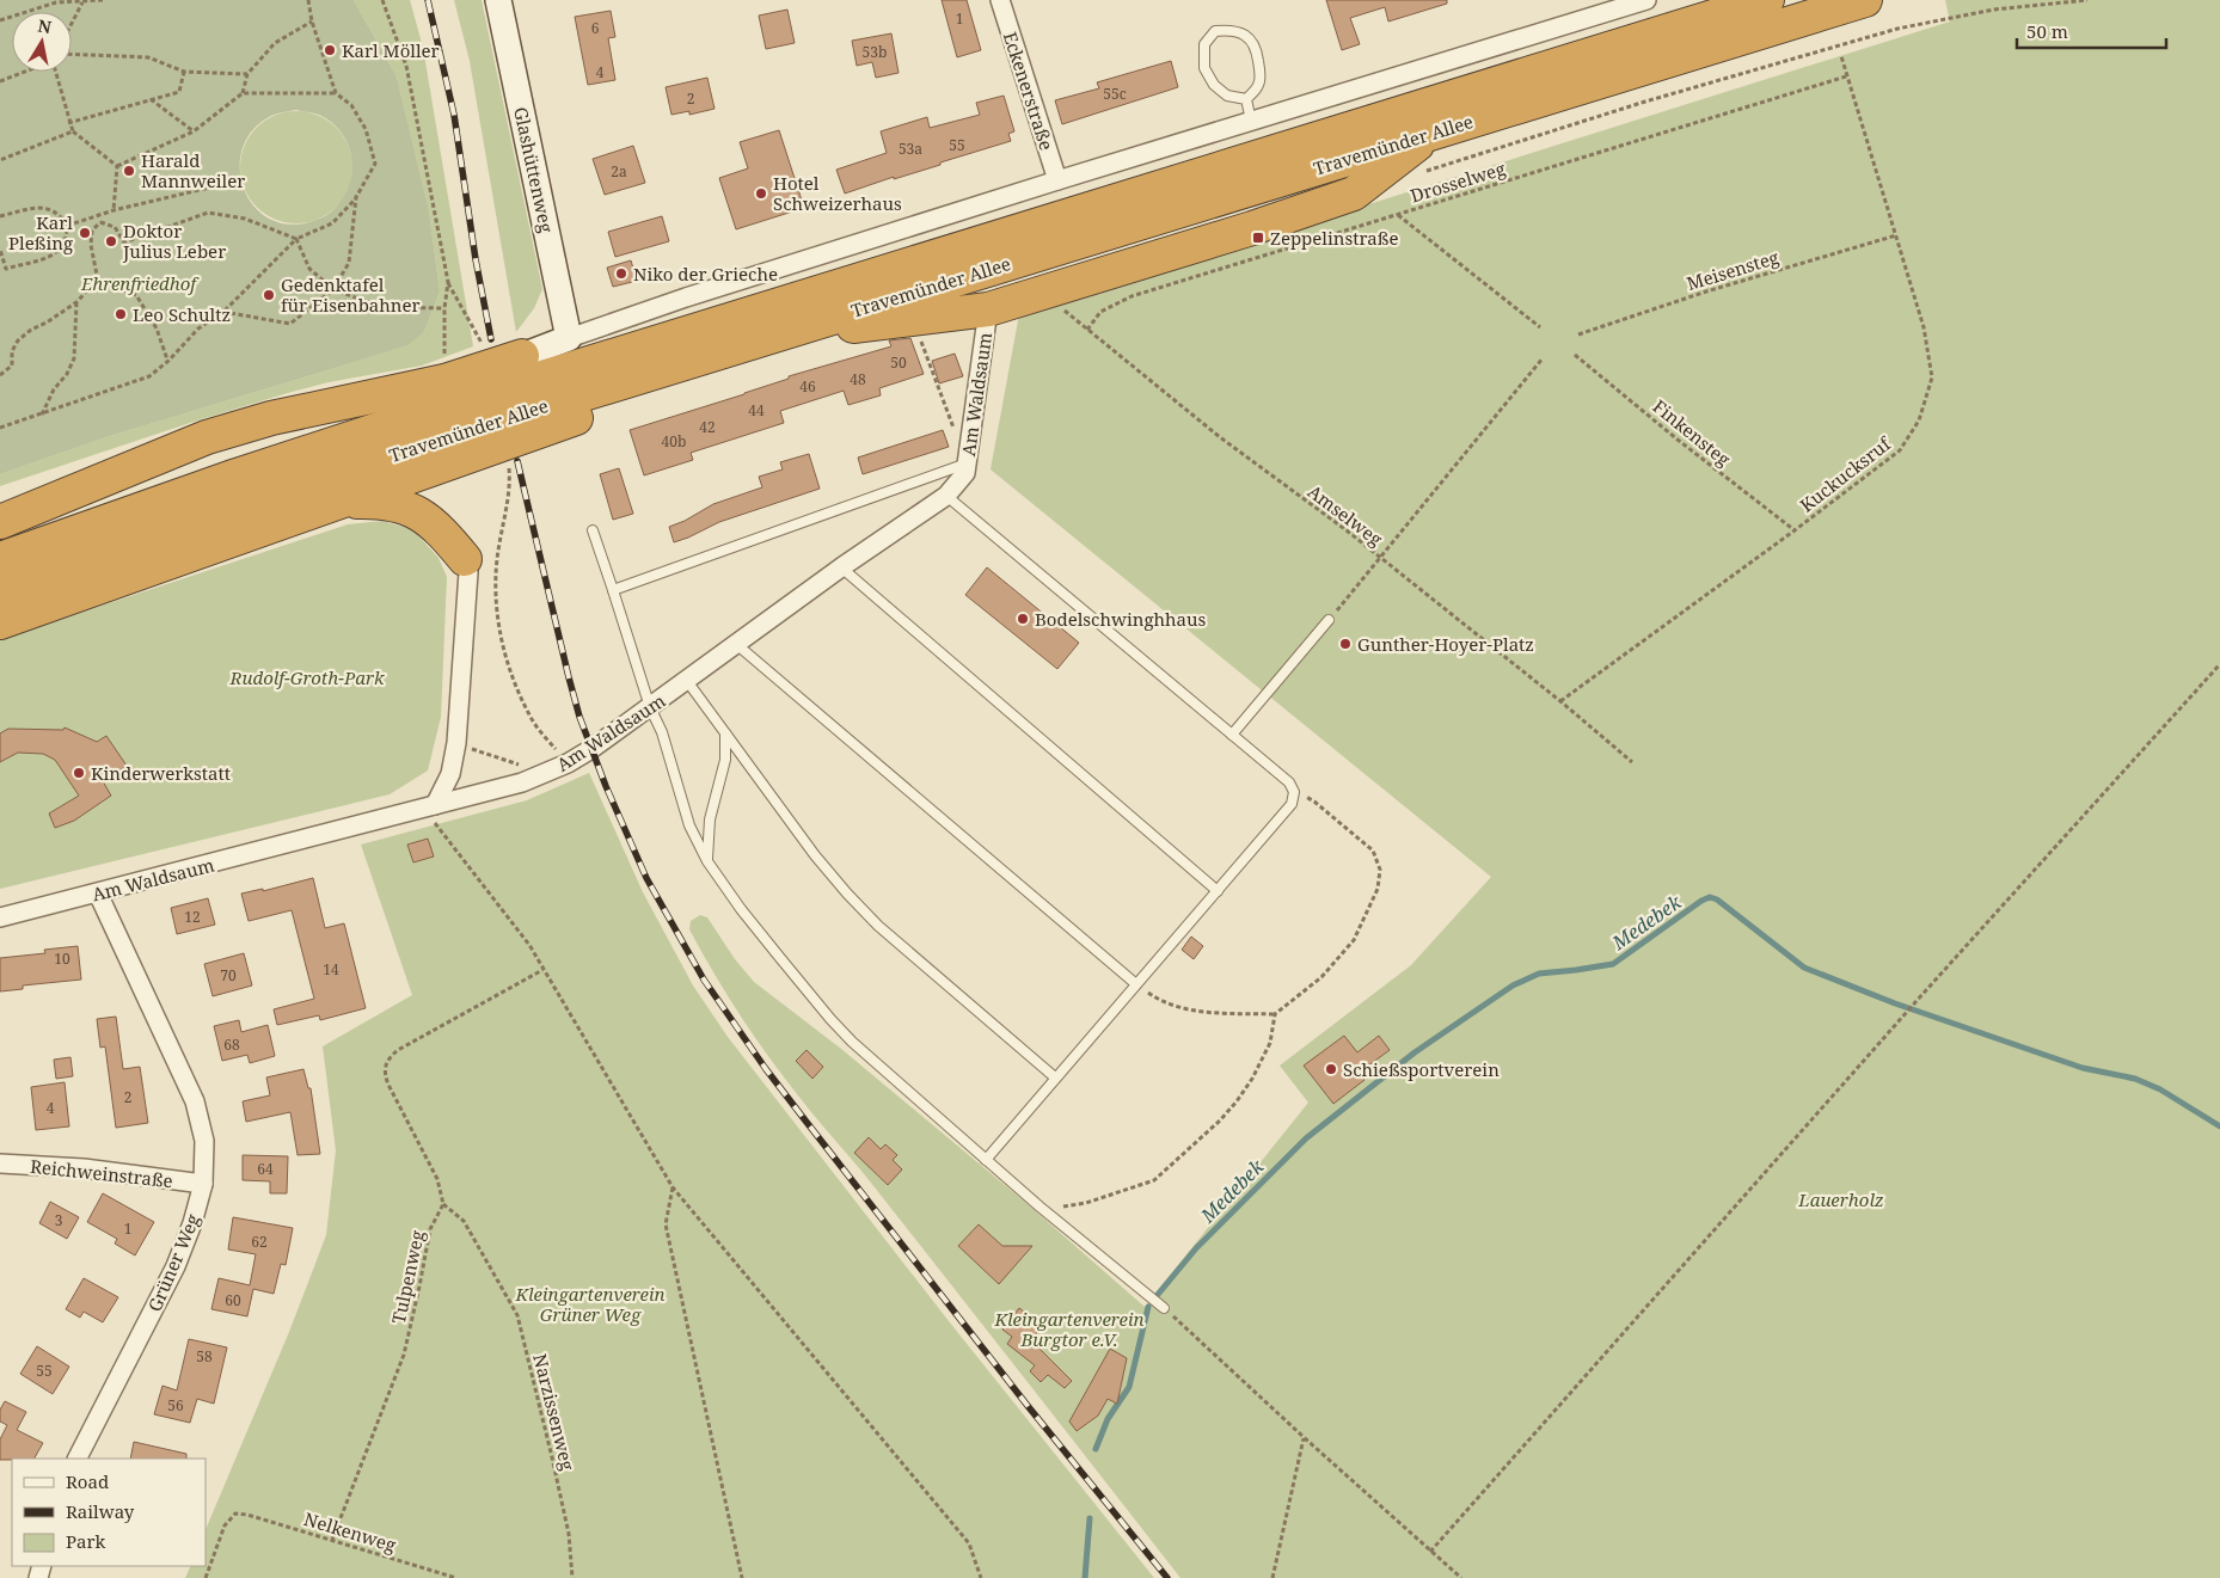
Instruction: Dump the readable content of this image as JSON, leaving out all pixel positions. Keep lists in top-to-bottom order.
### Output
{
  "streets": {
    "highway": ["Travemünder Allee"],
    "street": [
      "Eckenerstraße",
      "Glashüttenweg",
      "Am Waldsaum",
      "Reichweinstraße",
      "Grüner Weg"
    ],
    "path": [
      "Drosselweg",
      "Meisensteg",
      "Finkensteg",
      "Kuckucksruf",
      "Amselweg",
      "Tulpenweg",
      "Narzissenweg",
      "Nelkenweg"
    ]
  },
  "crossings": [
    ["Drosselweg", "Kuckucksruf"],
    ["Drosselweg", "Amselweg"],
    ["Meisensteg", "Kuckucksruf"],
    ["Am Waldsaum", "Grüner Weg"],
    ["Finkensteg", "Kuckucksruf"],
    ["Kuckucksruf", "Amselweg"],
    ["Reichweinstraße", "Grüner Weg"],
    ["Tulpenweg", "Narzissenweg"],
    ["Tulpenweg", "Nelkenweg"]
  ],
  "water": ["Medebek"],
  "parks": [
    "Ehrenfriedhof",
    "Rudolf-Groth-Park",
    "Lauerholz",
    "Kleingartenverein Grüner Weg",
    "Kleingartenverein Burgtor e.V."
  ],
  "places": {
    "other": [
      "Karl Möller",
      "Harald Mannweiler",
      "Hotel Schweizerhaus",
      "Karl Pleßing",
      "Doktor Julius Leber",
      "Niko der Grieche",
      "Gedenktafel für Eisenbahner",
      "Leo Schultz",
      "Bodelschwinghhaus",
      "Gunther-Hoyer-Platz",
      "Kinderwerkstatt",
      "Schießsportverein"
    ],
    "transit": ["Zeppelinstraße"]
  },
  "house_numbers": [
    "1",
    "6",
    "53b",
    "4",
    "55c",
    "2",
    "55",
    "53a",
    "2a",
    "50",
    "48",
    "46",
    "44",
    "42",
    "40b",
    "12",
    "10",
    "14",
    "70",
    "68",
    "2",
    "4",
    "64",
    "3",
    "1",
    "62",
    "60",
    "58",
    "55",
    "56"
  ],
  "legend": ["Road", "Railway", "Park"],
  "scale_bar": "50 m",
  "north": "top"
}
